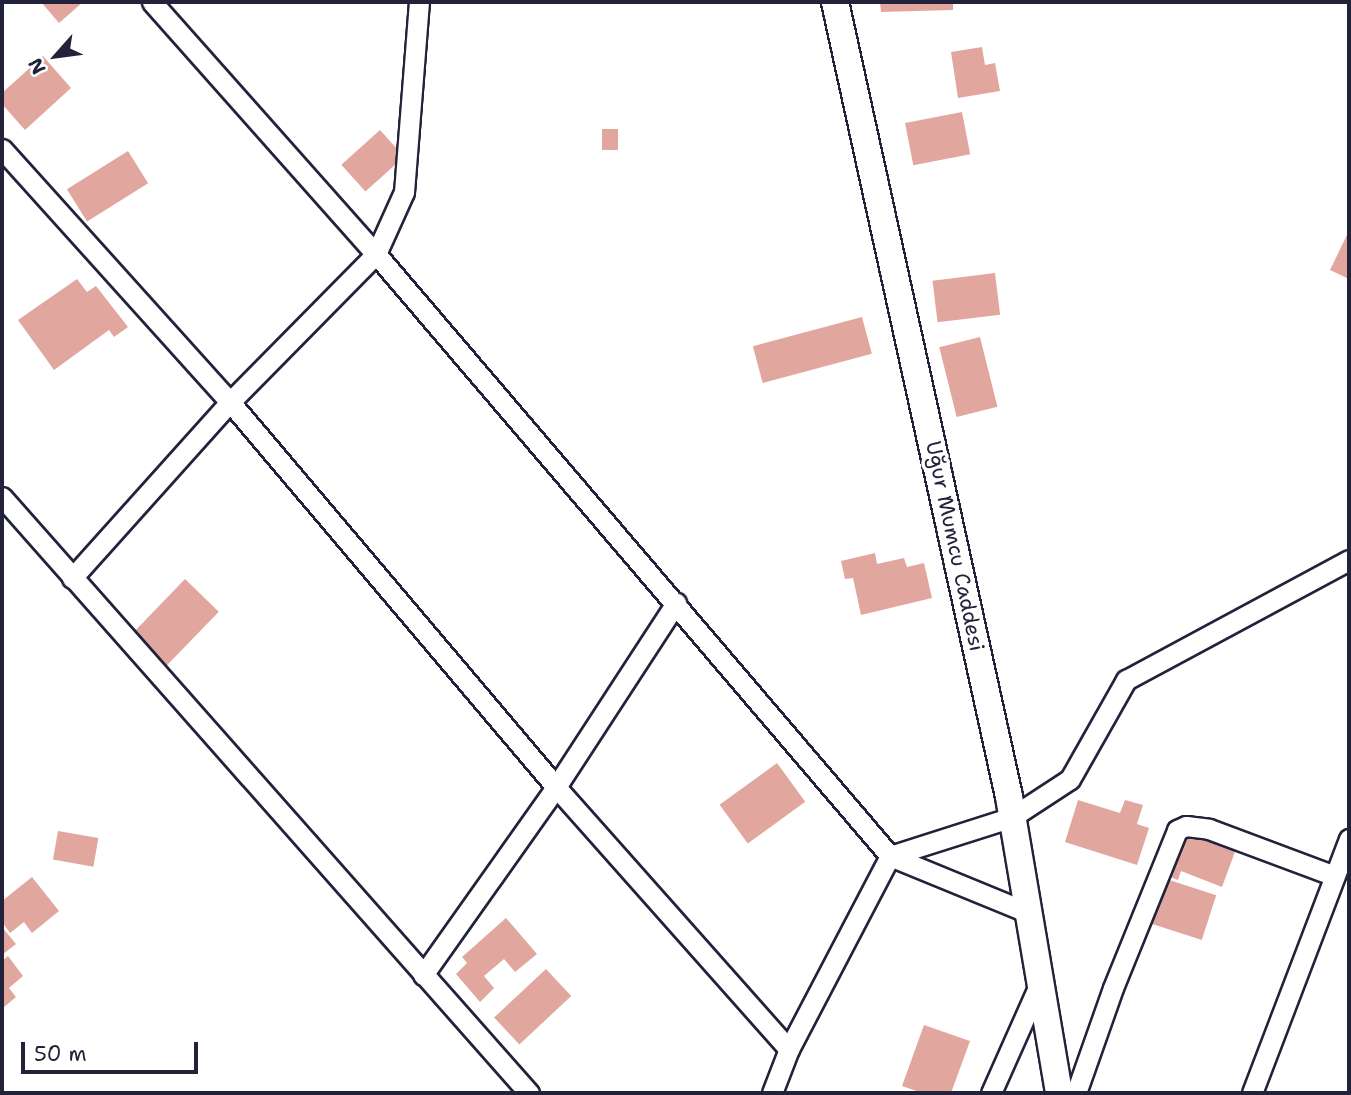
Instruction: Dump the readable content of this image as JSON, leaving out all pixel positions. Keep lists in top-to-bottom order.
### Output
{
  "streets": {
    "street": ["Uğur Mumcu Caddesi"]
  },
  "scale_bar": "50 m",
  "north": "bottom left"
}
